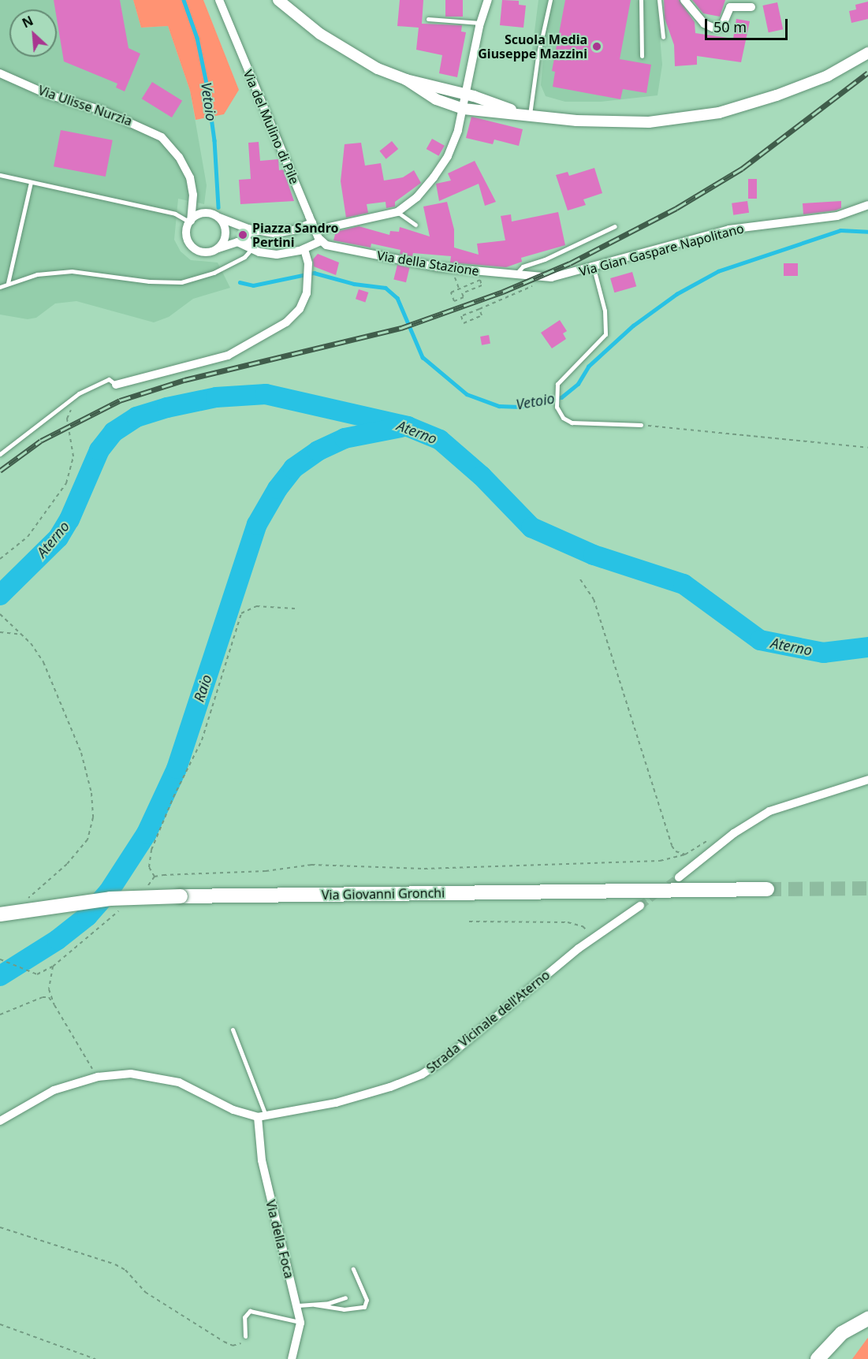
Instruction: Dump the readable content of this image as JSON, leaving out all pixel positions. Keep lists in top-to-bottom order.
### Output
{
  "streets": {
    "main road": ["Via Giovanni Gronchi"],
    "street": [
      "Via Ulisse Nurzia",
      "Via del Mulino di Pile",
      "Via Gian Gaspare Napolitano",
      "Via della Stazione",
      "Strada Vicinale dell'Aterno",
      "Via della Foca"
    ]
  },
  "crossings": [
    ["Via del Mulino di Pile", "Via della Stazione"],
    ["Via Gian Gaspare Napolitano", "Via della Stazione"],
    ["Strada Vicinale dell'Aterno", "Via della Foca"]
  ],
  "water": ["Vetoio", "Aterno", "Raio"],
  "places": ["Scuola Media Giuseppe Mazzini", "Piazza Sandro Pertini"],
  "scale_bar": "50 m",
  "north": "top left"
}
